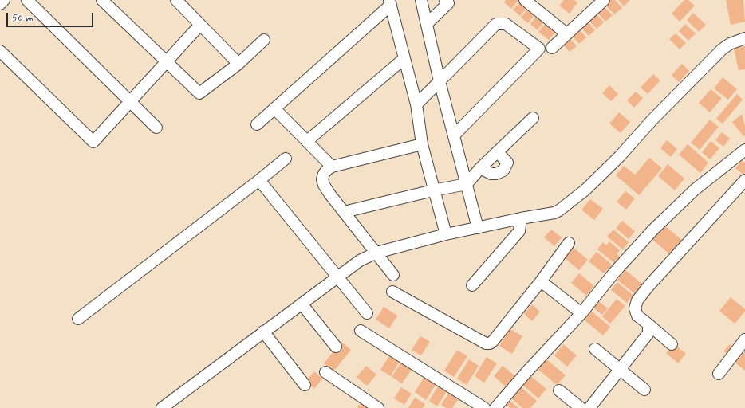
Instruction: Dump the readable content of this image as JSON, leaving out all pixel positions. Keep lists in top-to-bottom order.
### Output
{
  "scale_bar": "50 m"
}
